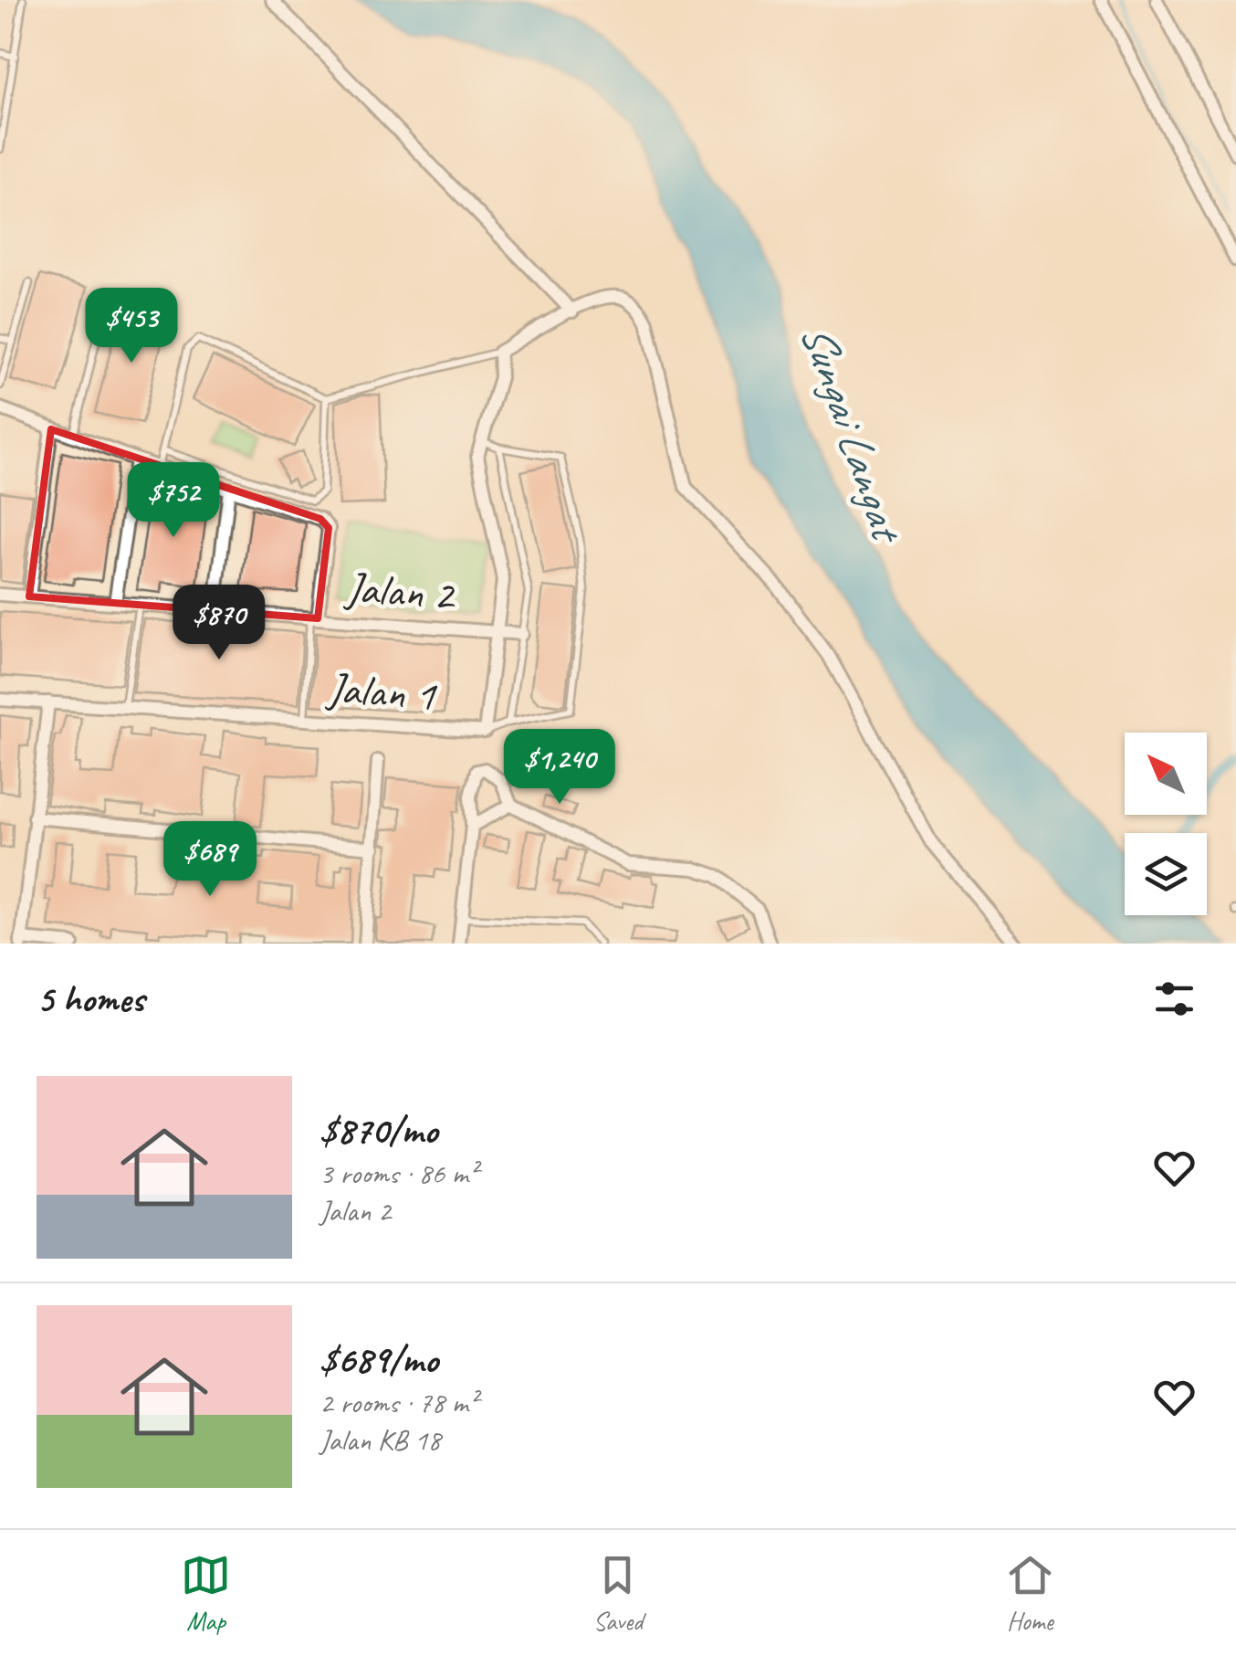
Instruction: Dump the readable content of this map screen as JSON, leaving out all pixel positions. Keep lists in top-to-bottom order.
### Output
{
  "streets": {
    "street": ["Jalan 2", "Jalan 1"]
  },
  "crossings": [
    ["Jalan 2", "Jalan 1"]
  ],
  "water": ["Sungai Langat"],
  "north": "top left",
  "page": {
    "price": [
      "$453",
      "$752",
      "$870",
      "$1,240",
      "$689"
    ],
    "heading": "5 homes",
    "list": [
      {
        "name": "$870/mo",
        "note": "3 rooms · 86 m² · Jalan 2"
      },
      {
        "name": "$689/mo",
        "note": "2 rooms · 78 m² · Jalan KB 18"
      }
    ],
    "tabs": ["Map", "Saved", "Home"]
  }
}
